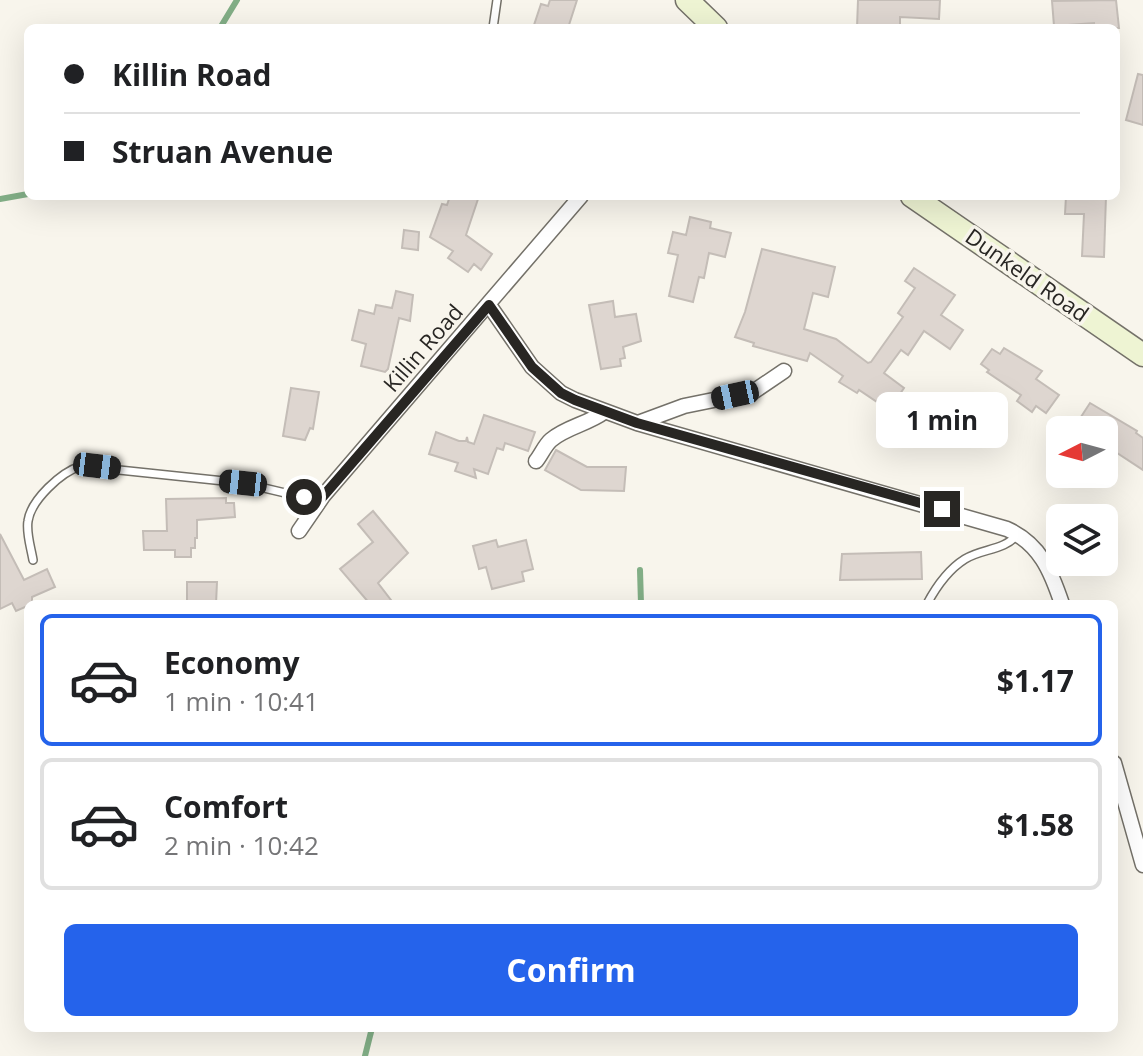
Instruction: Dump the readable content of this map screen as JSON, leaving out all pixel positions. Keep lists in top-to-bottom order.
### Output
{
  "streets": {
    "main road": ["Dunkeld Road"],
    "street": ["Killin Road"]
  },
  "north": "left",
  "page": {
    "banner": ["Killin Road", "Struan Avenue"],
    "bubble": "1 min",
    "list": [
      {
        "name": "Economy",
        "note": "1 min · 10:41",
        "value": "$1.17"
      },
      {
        "name": "Comfort",
        "note": "2 min · 10:42",
        "value": "$1.58"
      }
    ],
    "buttons": "Confirm"
  }
}
